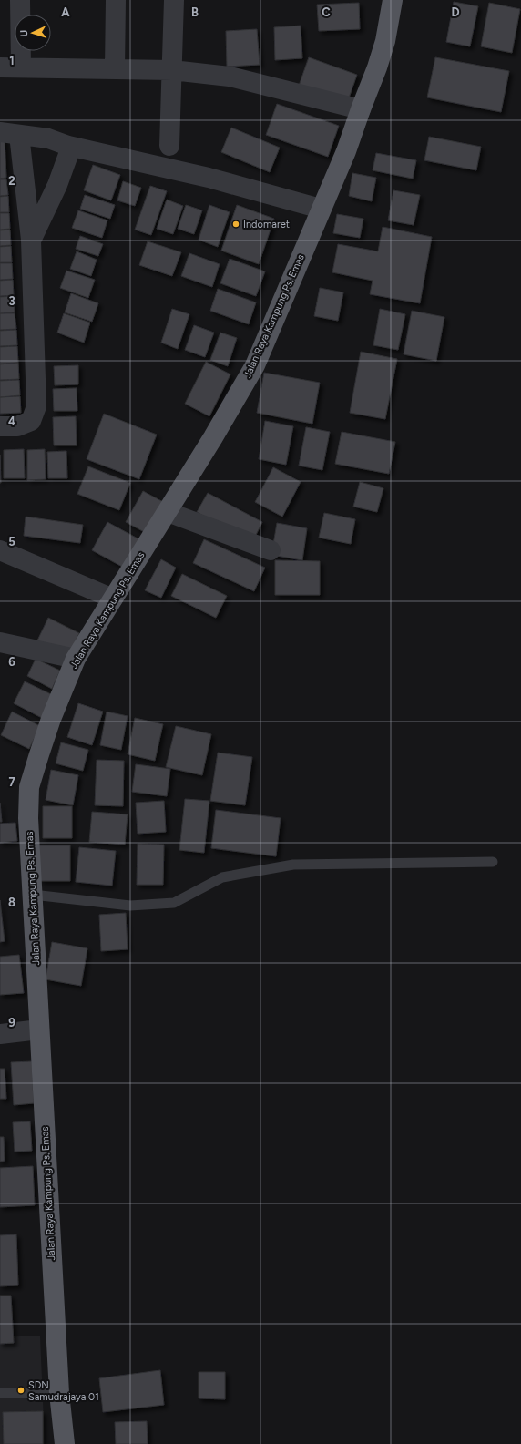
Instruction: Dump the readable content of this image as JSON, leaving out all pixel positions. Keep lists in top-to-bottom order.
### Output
{
  "streets": {
    "main road": ["Jalan Raya Kampung Ps. Emas"]
  },
  "places": ["Indomaret", "SDN Samudrajaya 01"],
  "north": "left",
  "grid": {
    "columns": [
      "A",
      "B",
      "C",
      "D"
    ],
    "rows": [
      "1",
      "2",
      "3",
      "4",
      "5",
      "6",
      "7",
      "8",
      "9"
    ]
  }
}
